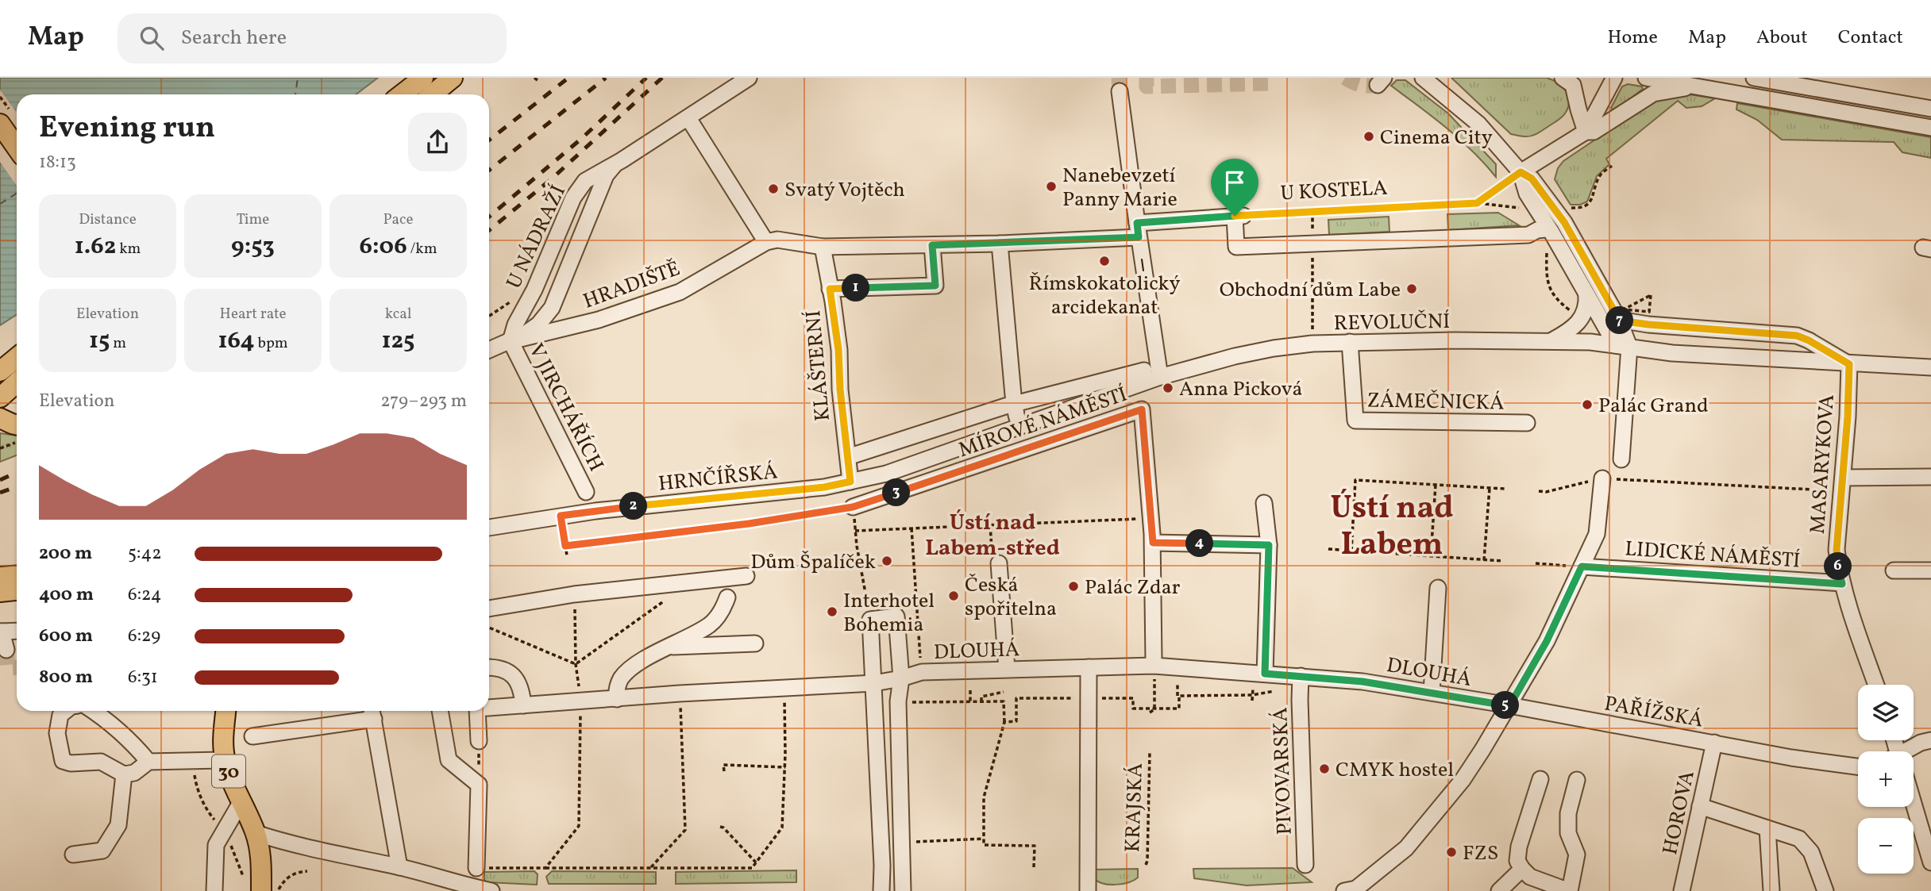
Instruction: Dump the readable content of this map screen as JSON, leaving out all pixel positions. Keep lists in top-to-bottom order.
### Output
{
  "streets": {
    "main road": ["30"],
    "street": [
      "U NÁDRAŽÍ",
      "HRADIŠTĚ",
      "REVOLUČNÍ",
      "KLÁŠTERNÍ",
      "ZÁMEČNICKÁ",
      "V JIRCHÁŘÍCH",
      "MÍROVÉ NÁMĚSTÍ",
      "MASARYKOVA",
      "HRNČÍŘSKÁ",
      "LIDICKÉ NÁMĚSTÍ",
      "DLOUHÁ",
      "PAŘÍŽSKÁ",
      "PIVOVARSKÁ",
      "HOROVA"
    ],
    "path": ["U KOSTELA", "KRAJSKÁ"]
  },
  "crossings": [
    ["U NÁDRAŽÍ", "HRADIŠTĚ"],
    ["U NÁDRAŽÍ", "V JIRCHÁŘÍCH"],
    ["HRADIŠTĚ", "KLÁŠTERNÍ"],
    ["HRADIŠTĚ", "V JIRCHÁŘÍCH"],
    ["REVOLUČNÍ", "ZÁMEČNICKÁ"],
    ["REVOLUČNÍ", "MÍROVÉ NÁMĚSTÍ"],
    ["REVOLUČNÍ", "MASARYKOVA"],
    ["KLÁŠTERNÍ", "MÍROVÉ NÁMĚSTÍ"],
    ["MÍROVÉ NÁMĚSTÍ", "HRNČÍŘSKÁ"],
    ["MASARYKOVA", "LIDICKÉ NÁMĚSTÍ"],
    ["DLOUHÁ", "PAŘÍŽSKÁ"],
    ["DLOUHÁ", "PIVOVARSKÁ"],
    ["PAŘÍŽSKÁ", "HOROVA"]
  ],
  "districts": ["Ústí nad Labem", "Ústí nad Labem-střed"],
  "places": [
    "Cinema City",
    "Nanebevzetí Panny Marie",
    "Svatý Vojtěch",
    "Římskokatolický arcidekanat",
    "Obchodní dům Labe",
    "Anna Picková",
    "Palác Grand",
    "Dům Špalíček",
    "Palác Zdar",
    "Česká spořitelna",
    "Interhotel Bohemia",
    "CMYK hostel",
    "FZS"
  ],
  "page": {
    "header": "Map",
    "search": "Search here",
    "nav": [
      "Home",
      "Map",
      "About",
      "Contact"
    ],
    "heading": ["Evening run", "18:13"],
    "stats": [
      ["Distance", "1.62 km"],
      ["Time", "9:53"],
      ["Pace", "6:06 /km"],
      ["Elevation", "15 m"],
      ["Heart rate", "164 bpm"],
      ["kcal", "125"]
    ],
    "pins": [
      "1",
      "7",
      "3",
      "2",
      "4",
      "6",
      "5"
    ],
    "chart": ["Elevation", "279–293 m"],
    "list": [
      {
        "name": "200 m",
        "note": "5:42"
      },
      {
        "name": "400 m",
        "note": "6:24"
      },
      {
        "name": "600 m",
        "note": "6:29"
      },
      {
        "name": "800 m",
        "note": "6:31"
      }
    ],
    "map_buttons": ["+", "−"]
  }
}
